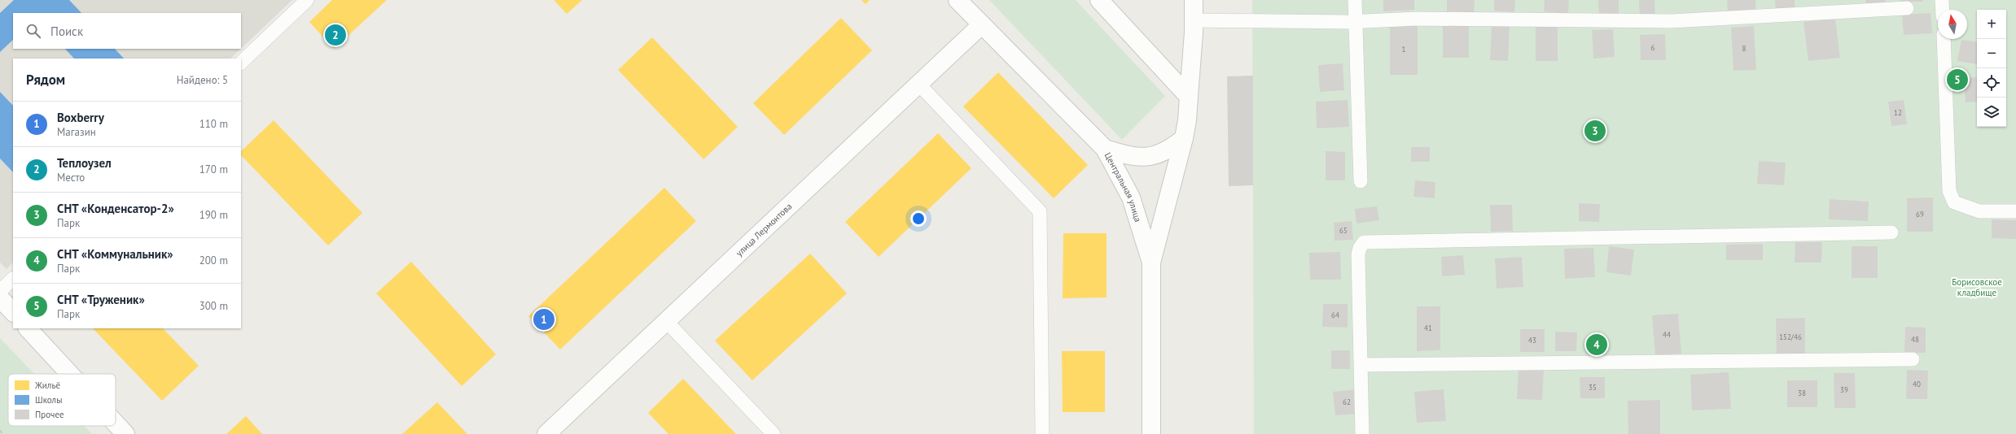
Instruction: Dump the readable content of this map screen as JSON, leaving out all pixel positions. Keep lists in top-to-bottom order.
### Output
{
  "streets": {
    "street": ["Центральная улица", "улица Лермонтова"]
  },
  "crossings": [
    ["Центральная улица", "улица Лермонтова"]
  ],
  "parks": ["Борисовское кладбище"],
  "house_numbers": [
    "6",
    "8",
    "1",
    "12",
    "69",
    "65",
    "64",
    "41",
    "44",
    "152/46",
    "48",
    "43",
    "40",
    "35",
    "39",
    "38",
    "62"
  ],
  "legend": ["Жильё", "Школы", "Прочее"],
  "north": "top",
  "page": {
    "map_buttons": ["+", "−"],
    "search": "Поиск",
    "pins": [
      "2",
      "5",
      "3",
      "1",
      "4"
    ],
    "heading": ["Рядом", "Найдено: 5"],
    "list": [
      {
        "mark": "1",
        "name": "Boxberry",
        "note": "Магазин",
        "value": "110 m"
      },
      {
        "mark": "2",
        "name": "Теплоузел",
        "note": "Место",
        "value": "170 m"
      },
      {
        "mark": "3",
        "name": "СНТ «Конденсатор-2»",
        "note": "Парк",
        "value": "190 m"
      },
      {
        "mark": "4",
        "name": "СНТ «Коммунальник»",
        "note": "Парк",
        "value": "200 m"
      },
      {
        "mark": "5",
        "name": "СНТ «Труженик»",
        "note": "Парк",
        "value": "300 m"
      }
    ]
  }
}
